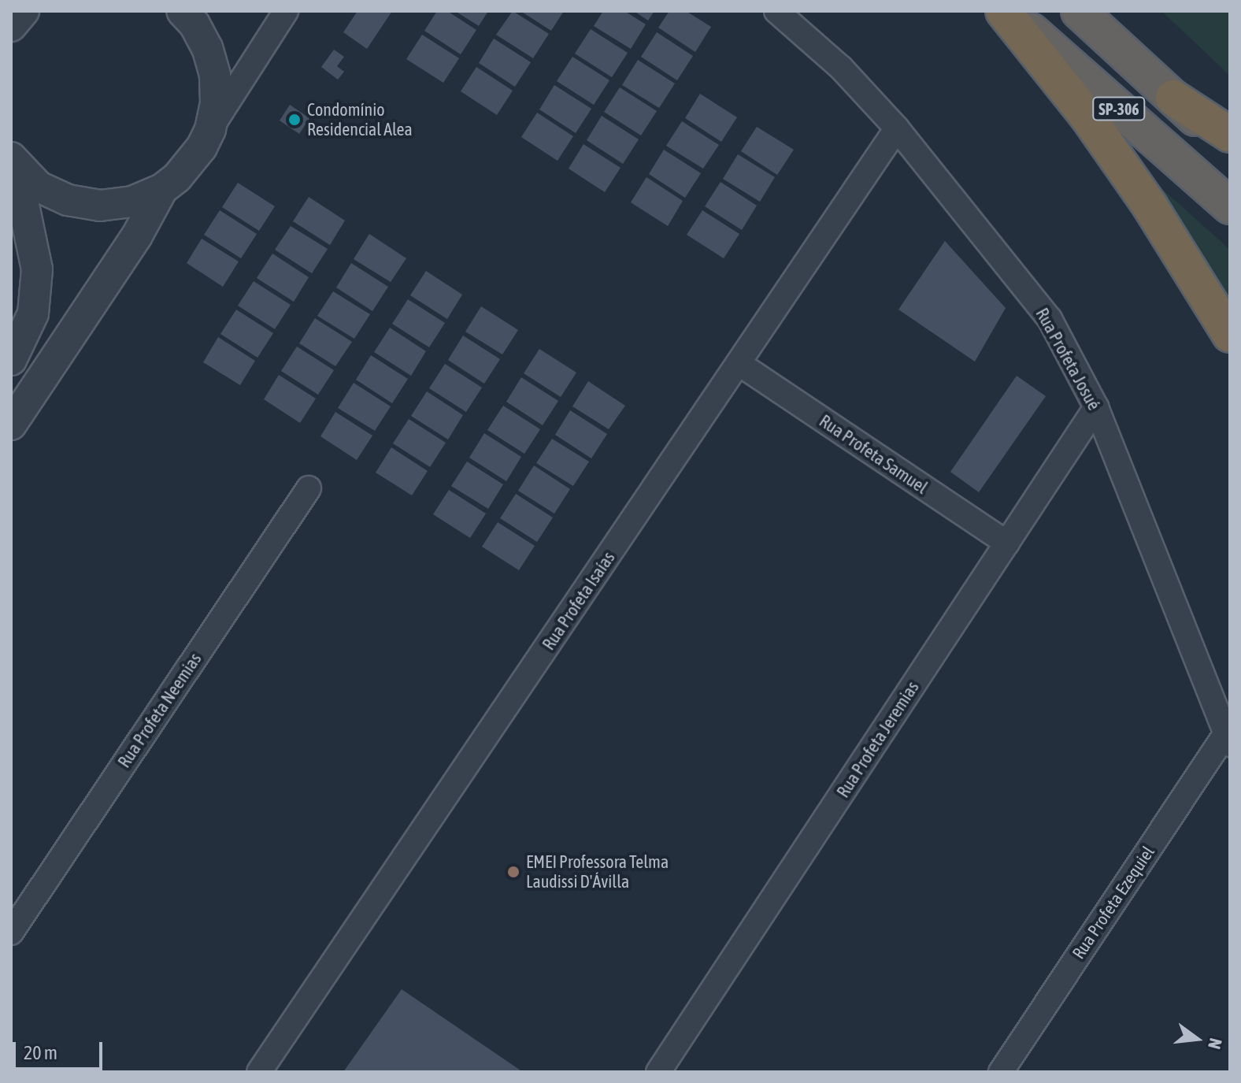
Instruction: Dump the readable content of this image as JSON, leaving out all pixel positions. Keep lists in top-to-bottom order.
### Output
{
  "streets": {
    "highway": ["SP-306"],
    "street": [
      "Rua Profeta Josué",
      "Rua Profeta Samuel",
      "Rua Profeta Isaías",
      "Rua Profeta Neemias",
      "Rua Profeta Jeremias",
      "Rua Profeta Ezequiel"
    ]
  },
  "crossings": [
    ["Rua Profeta Josué", "Rua Profeta Isaías"],
    ["Rua Profeta Josué", "Rua Profeta Jeremias"],
    ["Rua Profeta Josué", "Rua Profeta Ezequiel"],
    ["Rua Profeta Samuel", "Rua Profeta Isaías"],
    ["Rua Profeta Samuel", "Rua Profeta Jeremias"]
  ],
  "places": ["Condomínio Residencial Alea", "EMEI Professora Telma Laudissi D'Ávilla"],
  "scale_bar": "20 m",
  "north": "right"
}
